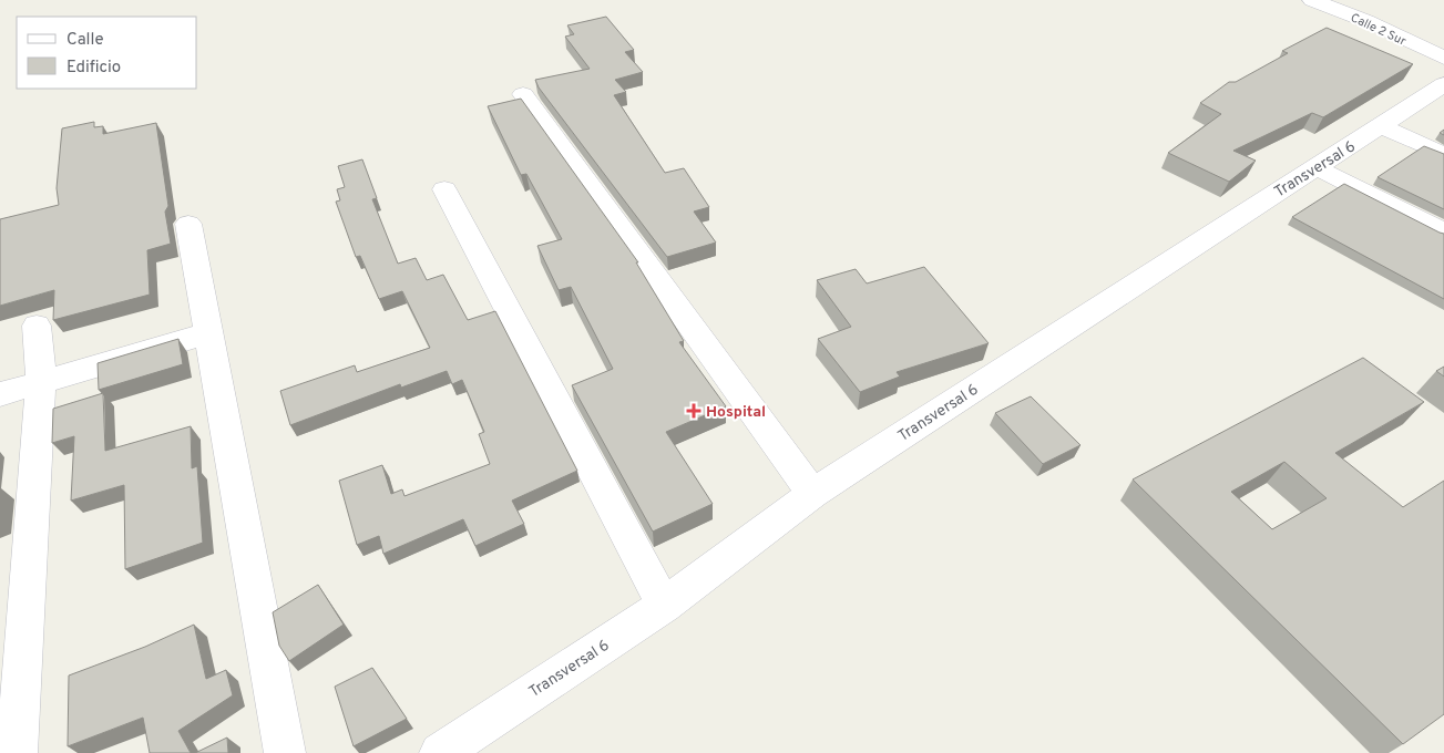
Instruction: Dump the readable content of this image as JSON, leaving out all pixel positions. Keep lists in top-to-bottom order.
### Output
{
  "streets": {
    "street": ["Calle 2 Sur", "Transversal 6"]
  },
  "places": {
    "health": ["Hospital"]
  },
  "legend": ["Calle", "Edificio"]
}
